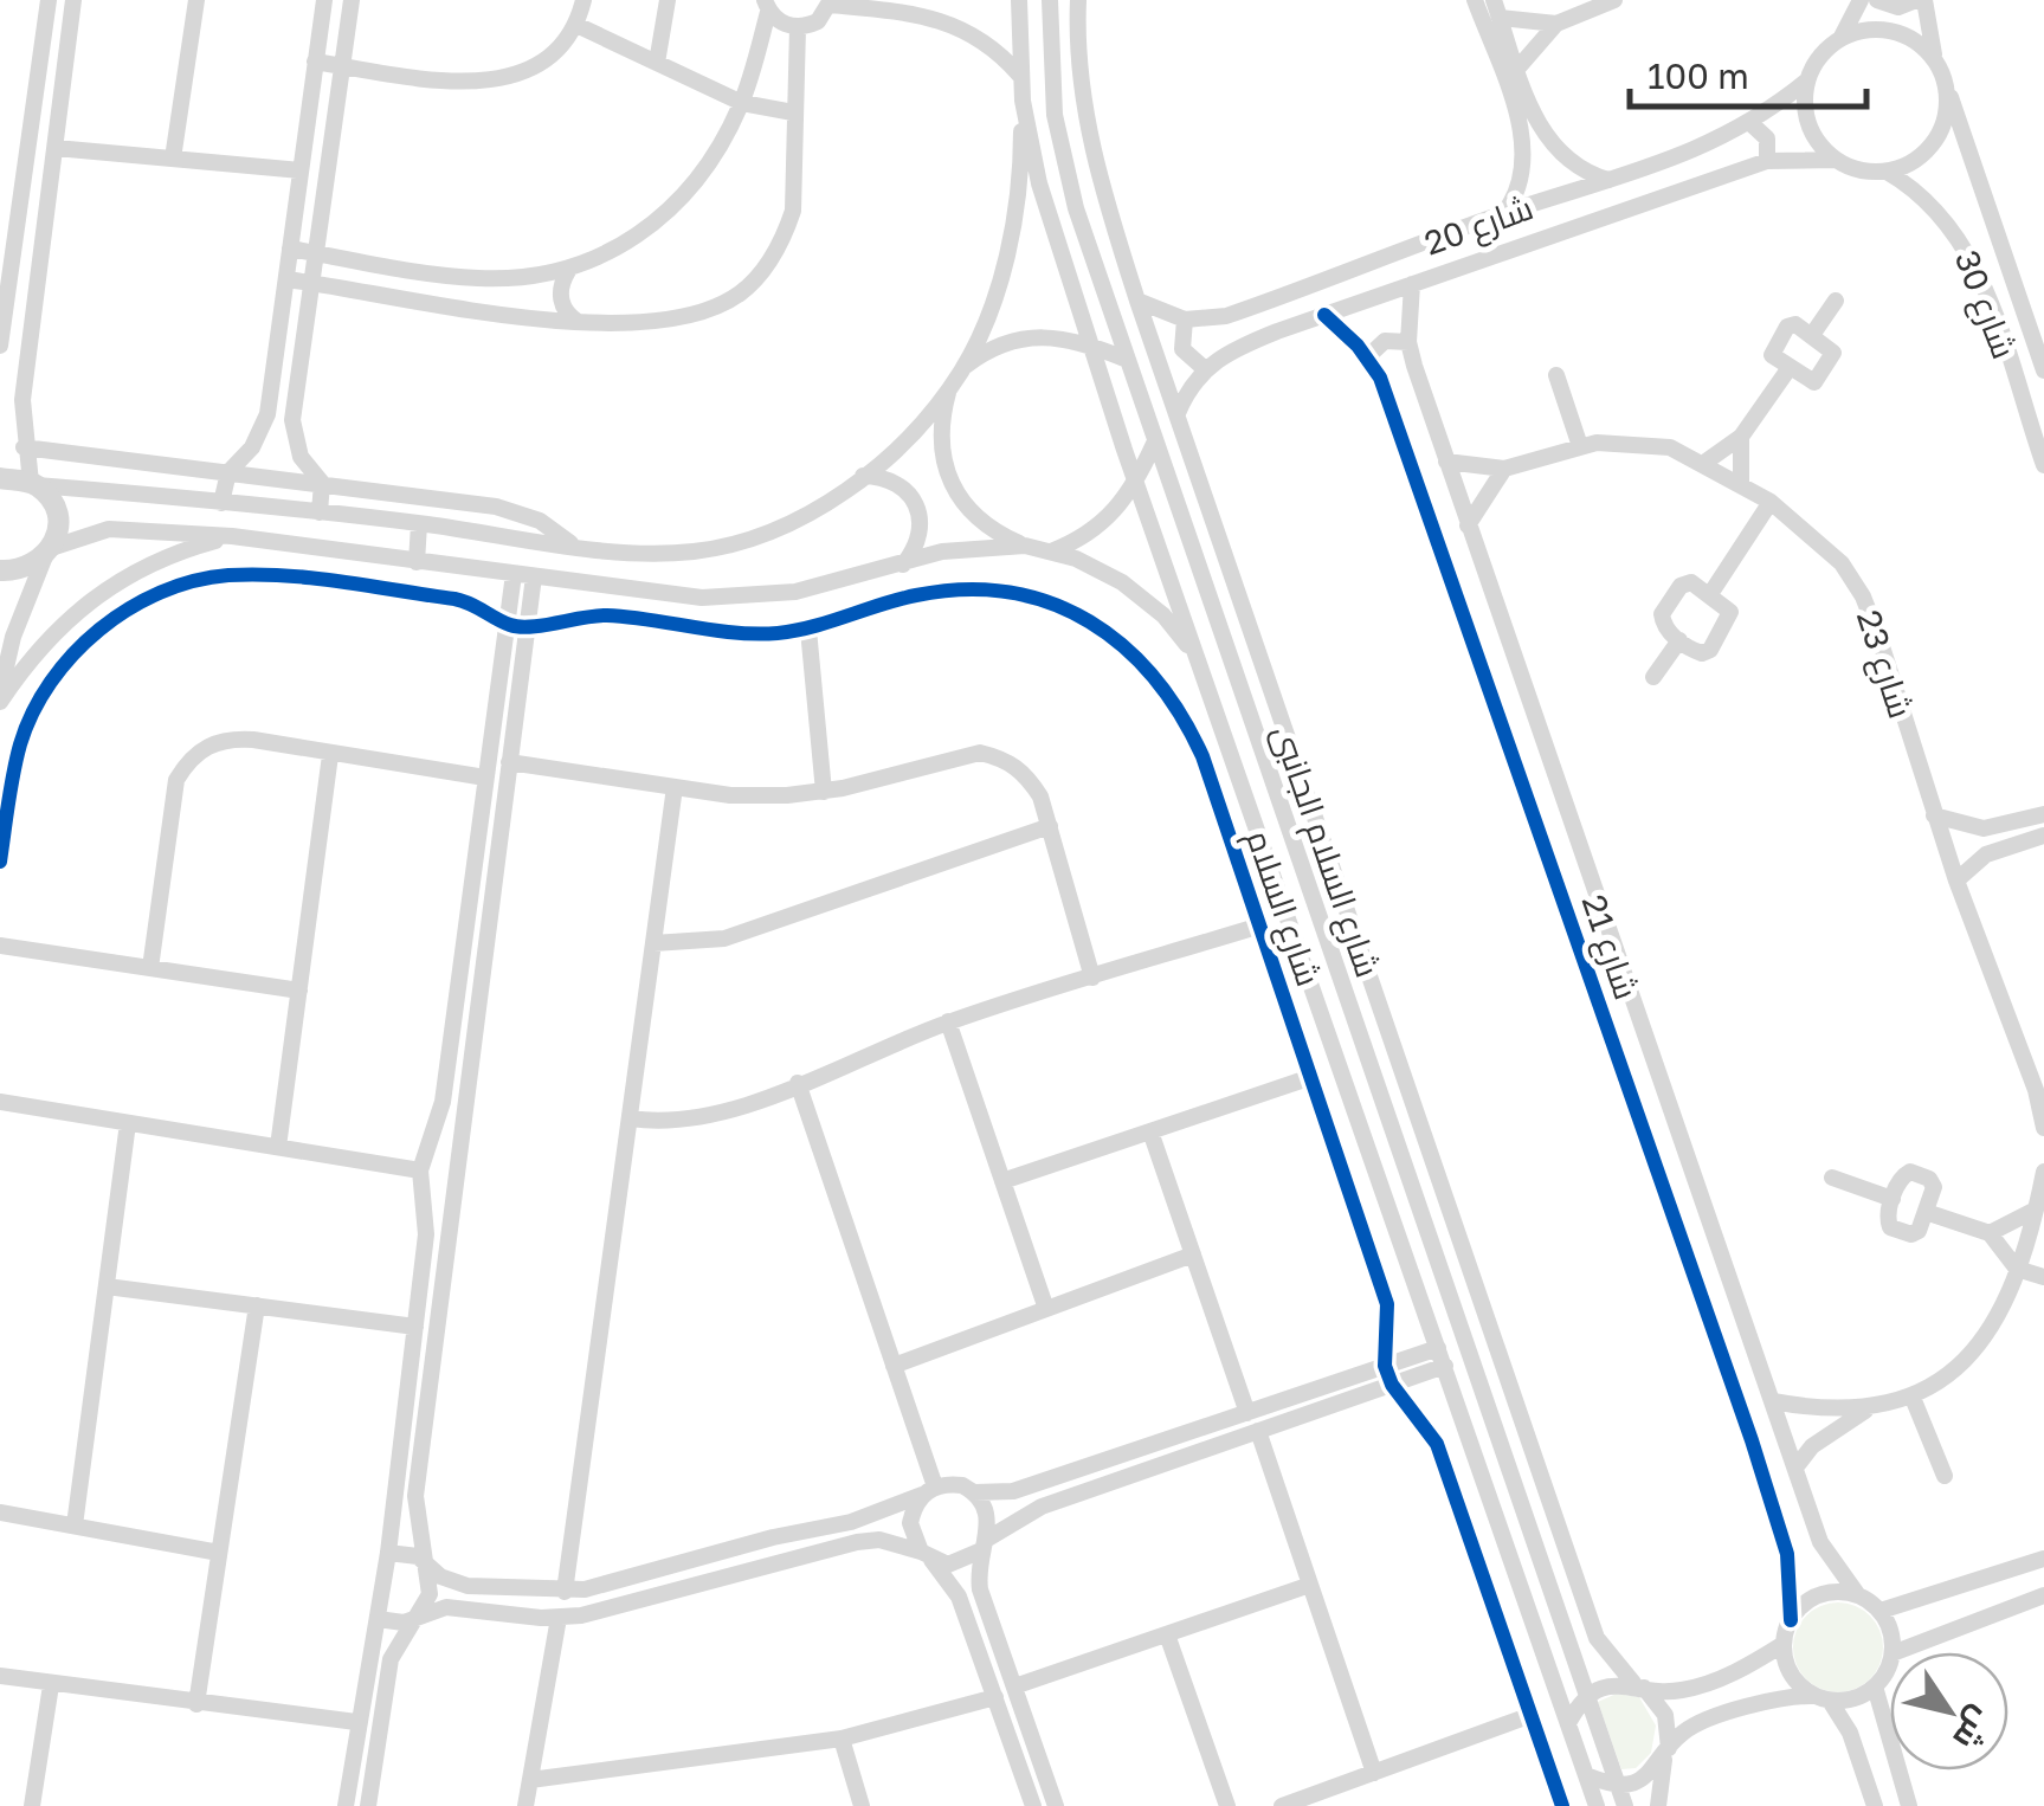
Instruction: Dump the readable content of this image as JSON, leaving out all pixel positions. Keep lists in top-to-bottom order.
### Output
{
  "streets": {
    "street": [
      "شارع 20",
      "شارع 30",
      "شارع 23",
      "شارع السلام الجانبى",
      "شارع السلام",
      "شارع 21"
    ]
  },
  "crossings": [
    ["شارع 20", "شارع 30"],
    ["شارع 20", "شارع 21"],
    ["شارع 23", "شارع 21"]
  ],
  "scale_bar": "100 m",
  "north": "bottom right"
}
